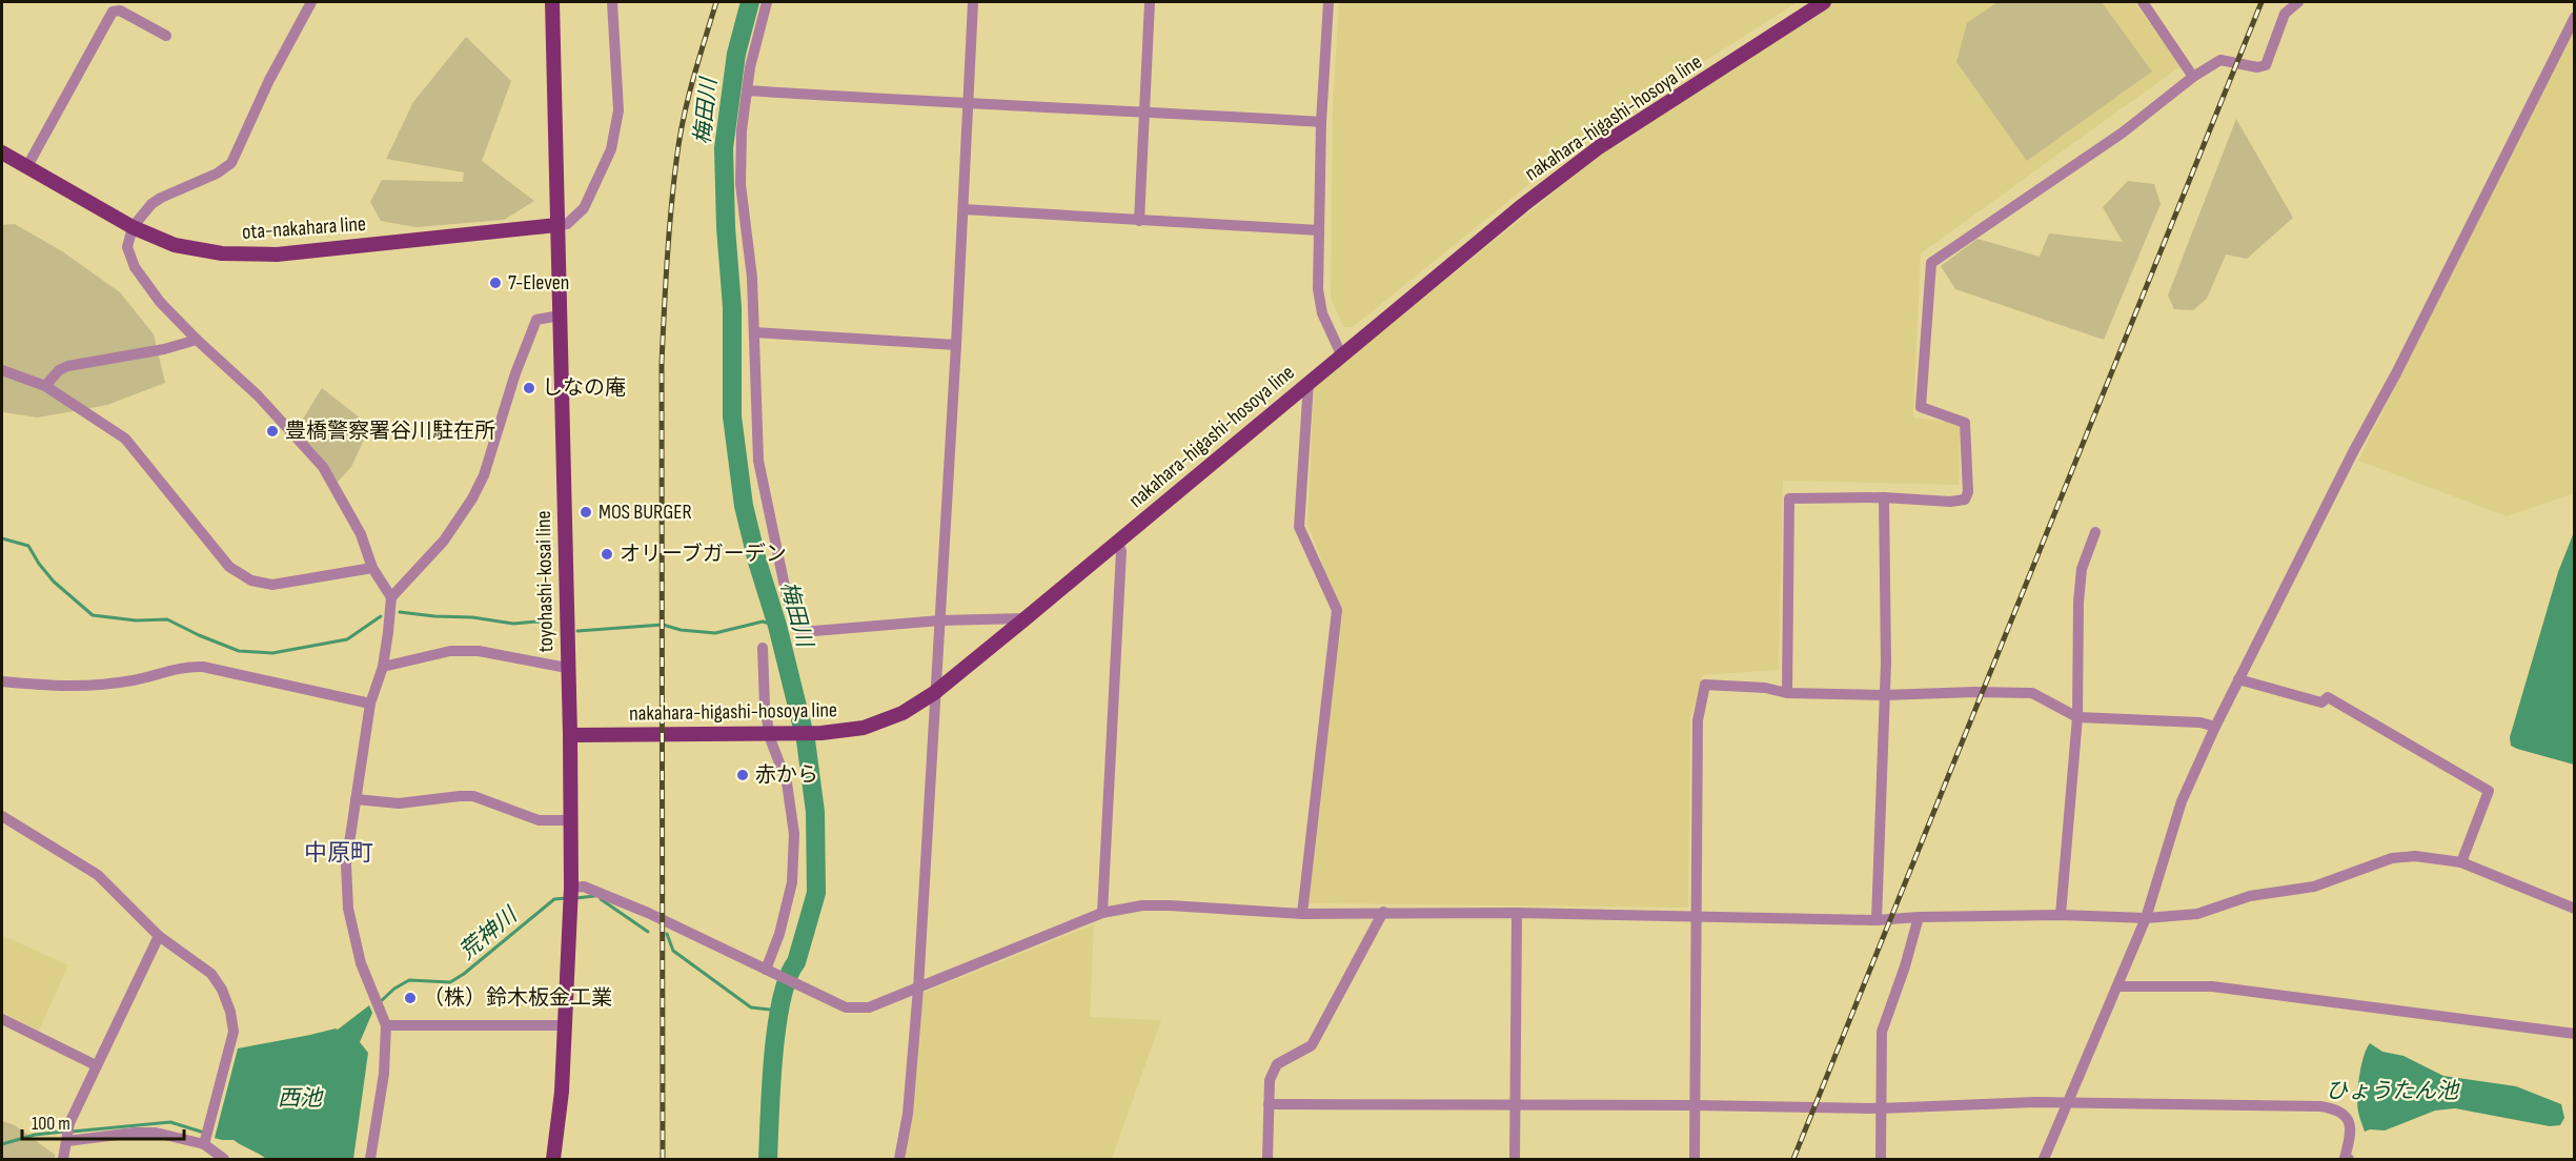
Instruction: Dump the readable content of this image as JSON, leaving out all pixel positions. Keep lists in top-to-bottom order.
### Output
{
  "streets": {
    "main road": ["nakahara-higashi-hosoya line", "ota-nakahara line", "toyohashi-kosai line"]
  },
  "crossings": [
    ["nakahara-higashi-hosoya line", "toyohashi-kosai line"],
    ["ota-nakahara line", "toyohashi-kosai line"]
  ],
  "districts": ["中原町"],
  "water": [
    "梅田川",
    "荒神川",
    "ひょうたん池",
    "西池"
  ],
  "places": [
    "7-Eleven",
    "しなの庵",
    "豊橋警察署谷川駐在所",
    "MOS BURGER",
    "オリーブガーデン",
    "赤から",
    "（株）鈴木板金工業"
  ],
  "scale_bar": "100 m"
}
